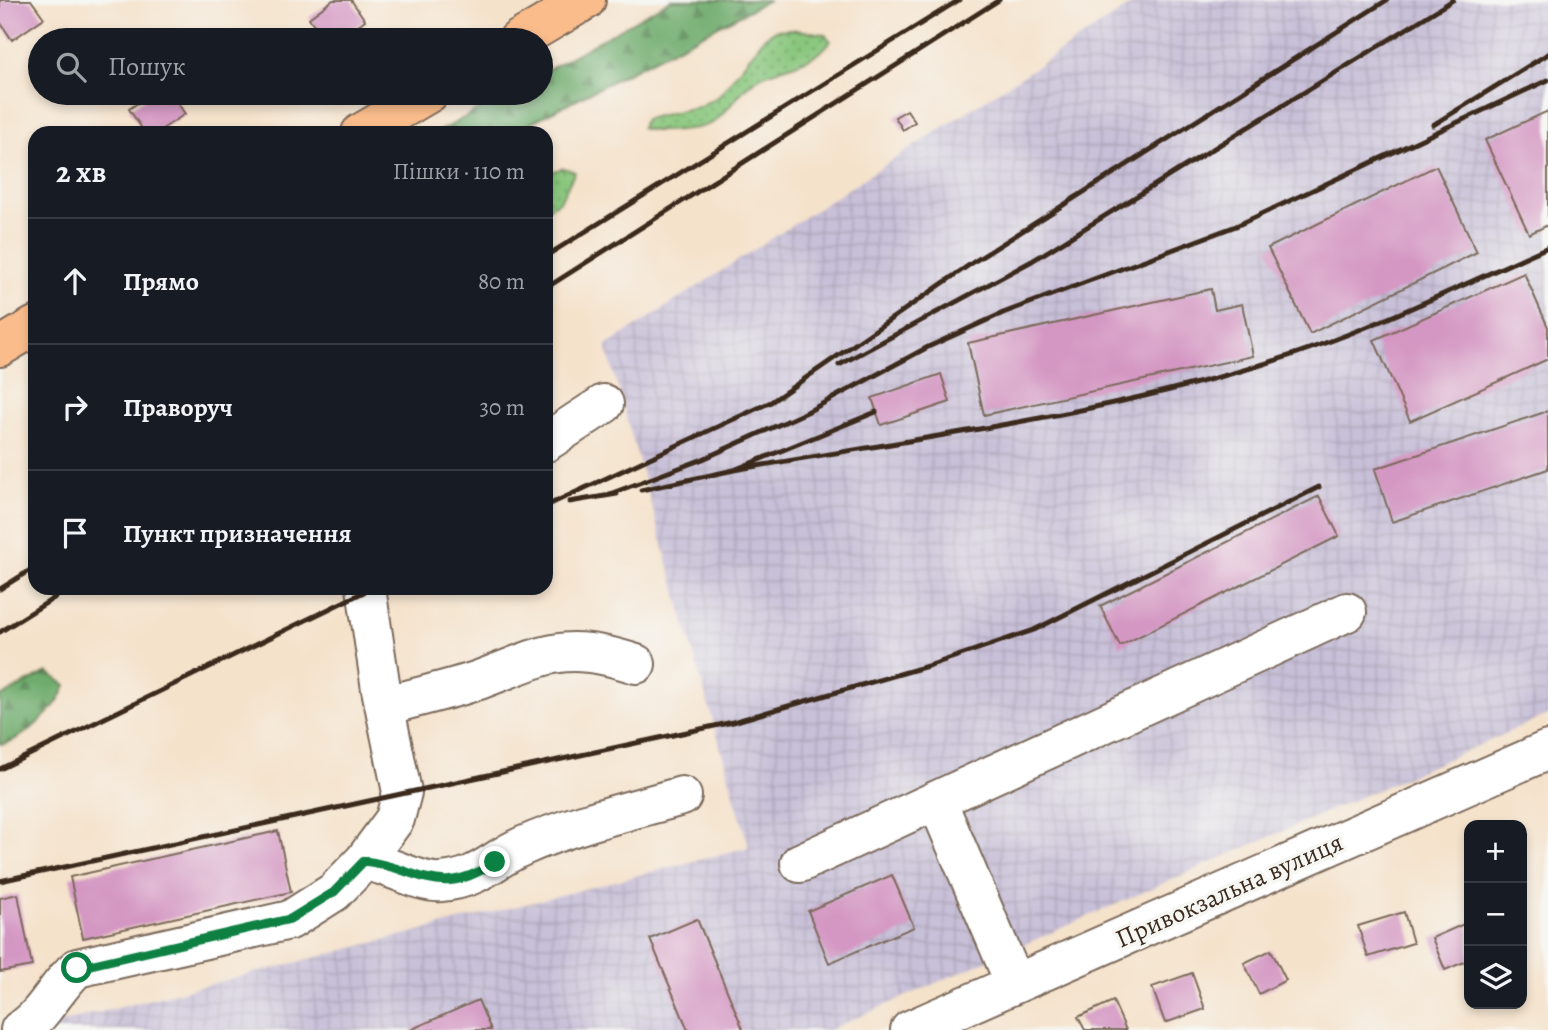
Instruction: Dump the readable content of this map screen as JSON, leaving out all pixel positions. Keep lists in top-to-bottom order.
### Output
{
  "streets": {
    "street": ["Привокзальна вулиця"]
  },
  "page": {
    "search": "Пошук",
    "heading": ["2 хв", "Пішки · 110 m"],
    "list": [
      ["Прямо", "80 m"],
      ["Праворуч", "30 m"],
      "Пункт призначення"
    ],
    "map_buttons": ["+", "−"]
  }
}
